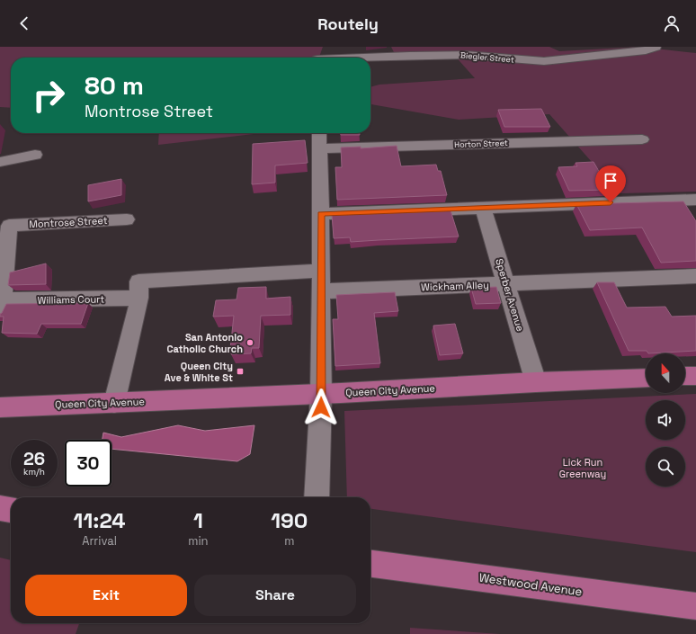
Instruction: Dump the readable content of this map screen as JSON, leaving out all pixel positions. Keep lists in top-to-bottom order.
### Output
{
  "streets": {
    "main road": ["Queen City Avenue", "Westwood Avenue"],
    "street": [
      "Biegler Street",
      "Horton Street",
      "Montrose Street",
      "Wickham Alley",
      "Sperber Avenue",
      "Williams Court"
    ]
  },
  "crossings": [
    ["Montrose Street", "Williams Court"],
    ["Wickham Alley", "Sperber Avenue"],
    ["Sperber Avenue", "Queen City Avenue"]
  ],
  "parks": ["Lick Run Greenway"],
  "places": {
    "other": ["San Antonio Catholic Church"],
    "transit": ["Queen City Ave & White St"]
  },
  "north": "top",
  "page": {
    "header": "Routely",
    "turn": ["80 m", "Montrose Street"],
    "speed": "26 km/h",
    "limit": "30",
    "eta": [
      "11:24",
      "Arrival",
      "1",
      "min",
      "190",
      "m"
    ],
    "buttons": ["Exit", "Share"]
  }
}
